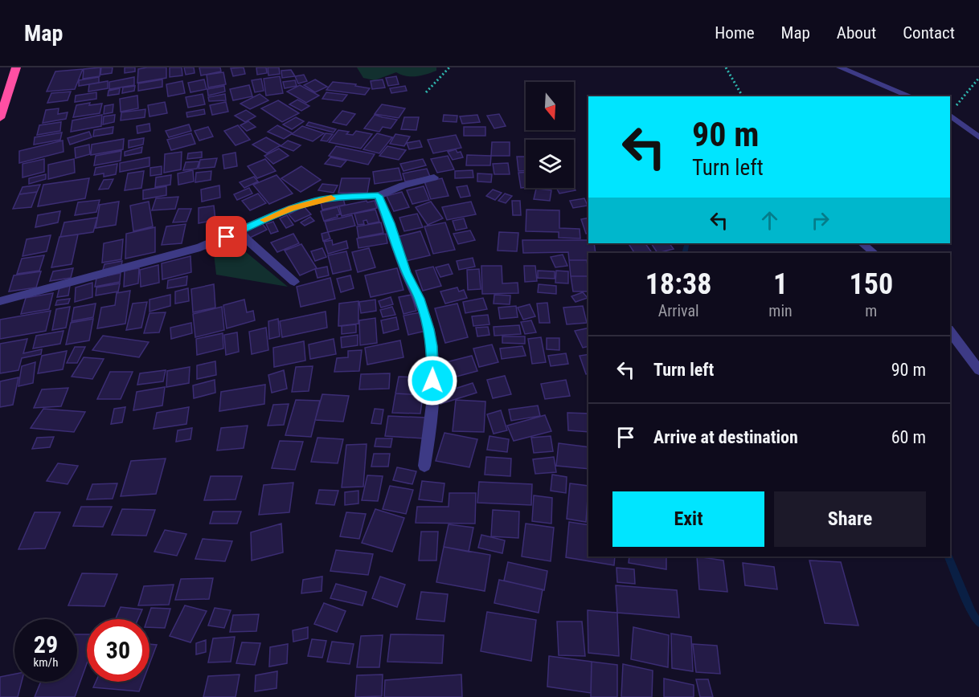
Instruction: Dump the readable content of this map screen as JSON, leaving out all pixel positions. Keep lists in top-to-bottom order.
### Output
{
  "north": "bottom",
  "page": {
    "header": "Map",
    "nav": [
      "Home",
      "Map",
      "About",
      "Contact"
    ],
    "turn": ["90 m", "Turn left"],
    "eta": [
      "18:38",
      "Arrival",
      "1",
      "min",
      "150",
      "m"
    ],
    "list": [
      {
        "name": "Turn left",
        "value": "90 m"
      },
      {
        "name": "Arrive at destination",
        "value": "60 m"
      }
    ],
    "buttons": ["Exit", "Share"],
    "speed": "29 km/h",
    "limit": "30"
  }
}
